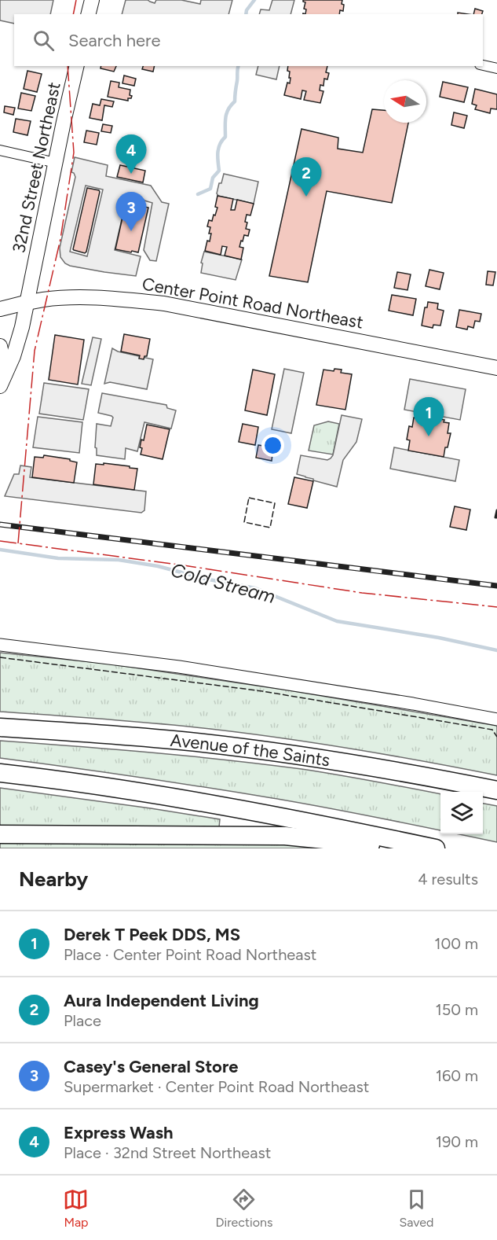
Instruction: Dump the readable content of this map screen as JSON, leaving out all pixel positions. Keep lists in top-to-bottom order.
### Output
{
  "streets": {
    "highway": ["Avenue of the Saints"],
    "main road": ["32nd Street Northeast", "Center Point Road Northeast"]
  },
  "crossings": [
    ["32nd Street Northeast", "Center Point Road Northeast"]
  ],
  "water": ["Cold Stream"],
  "north": "left",
  "page": {
    "search": "Search here",
    "pins": [
      "4",
      "2",
      "3",
      "1"
    ],
    "heading": ["Nearby", "4 results"],
    "list": [
      {
        "mark": "1",
        "name": "Derek T Peek DDS, MS",
        "note": "Place · Center Point Road Northeast",
        "value": "100 m"
      },
      {
        "mark": "2",
        "name": "Aura Independent Living",
        "note": "Place",
        "value": "150 m"
      },
      {
        "mark": "3",
        "name": "Casey's General Store",
        "note": "Supermarket · Center Point Road Northeast",
        "value": "160 m"
      },
      {
        "mark": "4",
        "name": "Express Wash",
        "note": "Place · 32nd Street Northeast",
        "value": "190 m"
      }
    ],
    "nav": ["Map", "Directions", "Saved"]
  }
}
